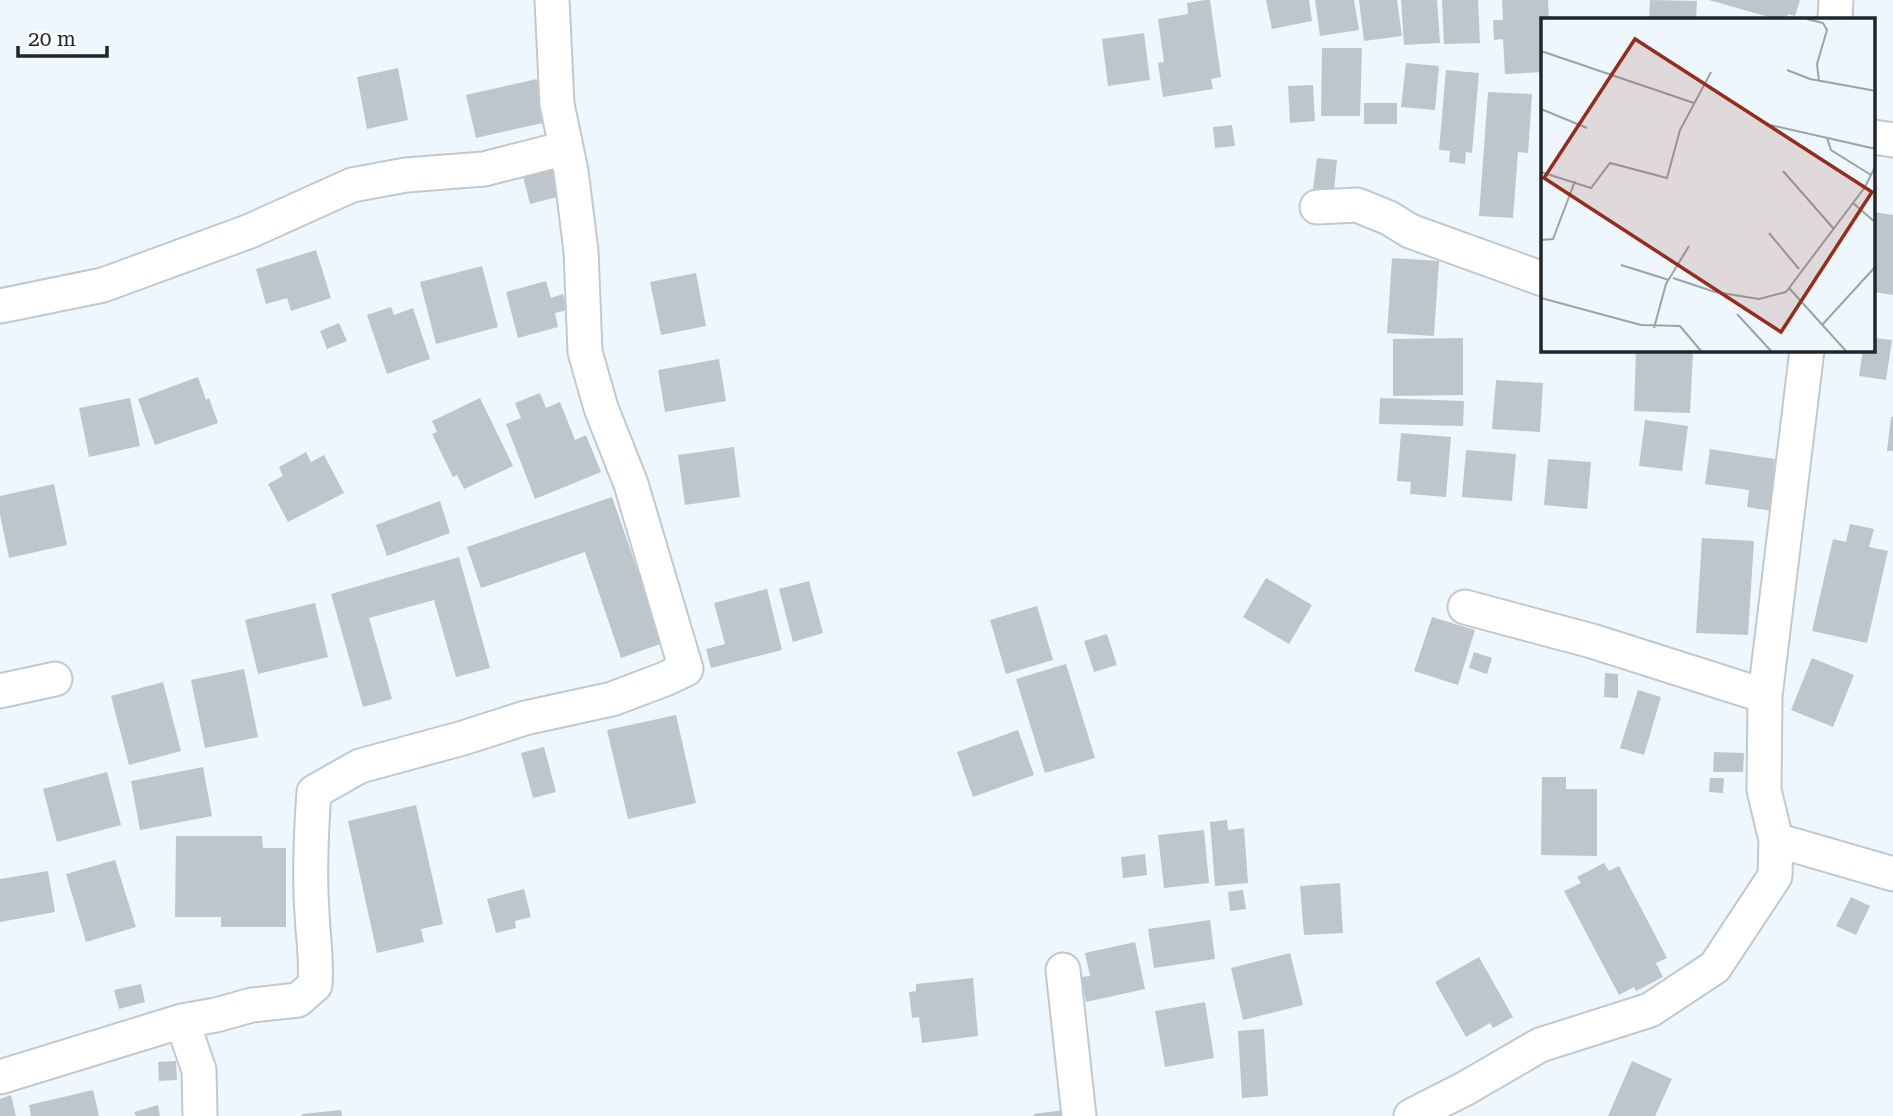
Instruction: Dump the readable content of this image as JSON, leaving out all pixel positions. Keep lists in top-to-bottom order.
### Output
{
  "scale_bar": "20 m"
}
